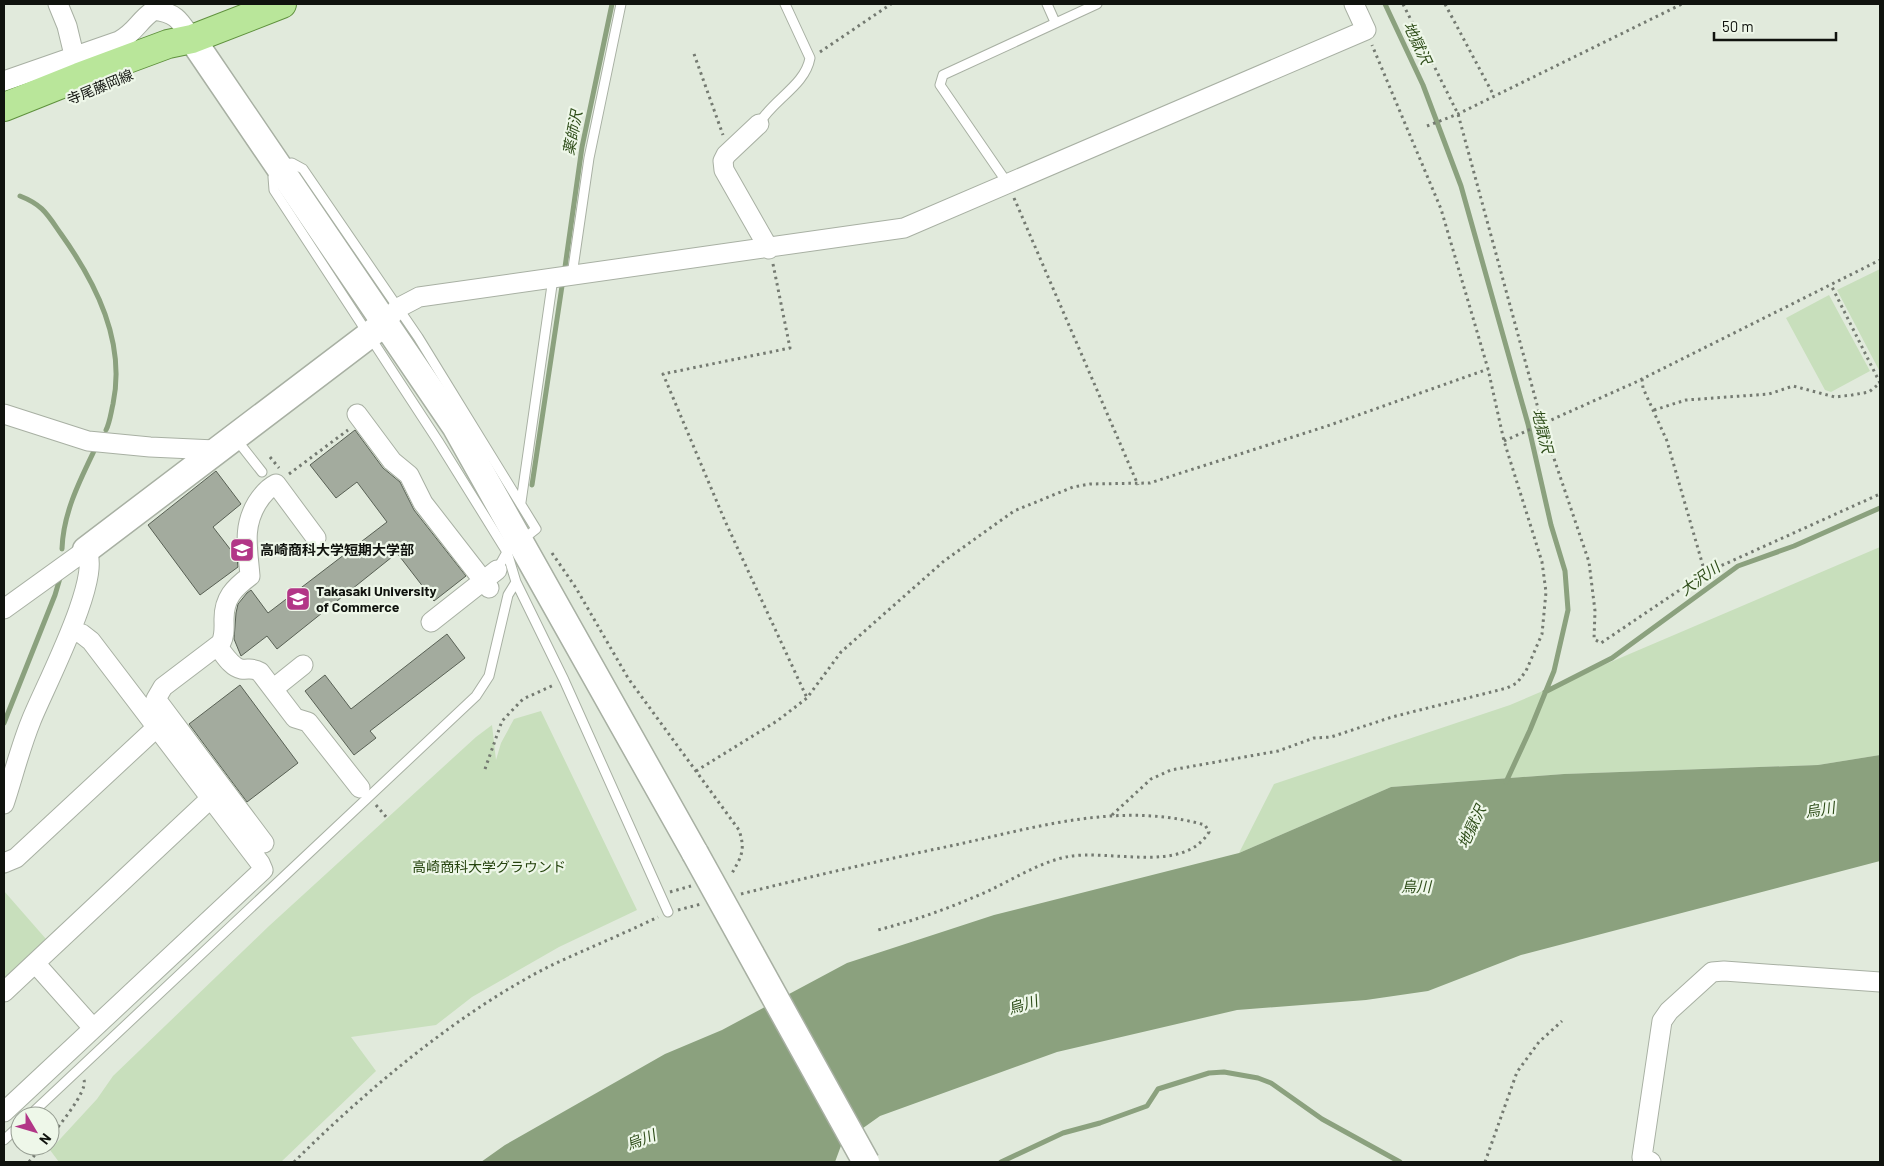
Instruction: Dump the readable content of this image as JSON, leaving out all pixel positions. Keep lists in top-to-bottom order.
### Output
{
  "streets": {
    "main road": ["寺尾藤岡線"]
  },
  "water": [
    "地獄沢",
    "薬師沢",
    "大沢川",
    "烏川"
  ],
  "parks": ["高崎商科大学グラウンド"],
  "places": {
    "school or university": ["高崎商科大学短期大学部", "Takasaki University of Commerce"]
  },
  "scale_bar": "50 m",
  "north": "bottom right"
}
